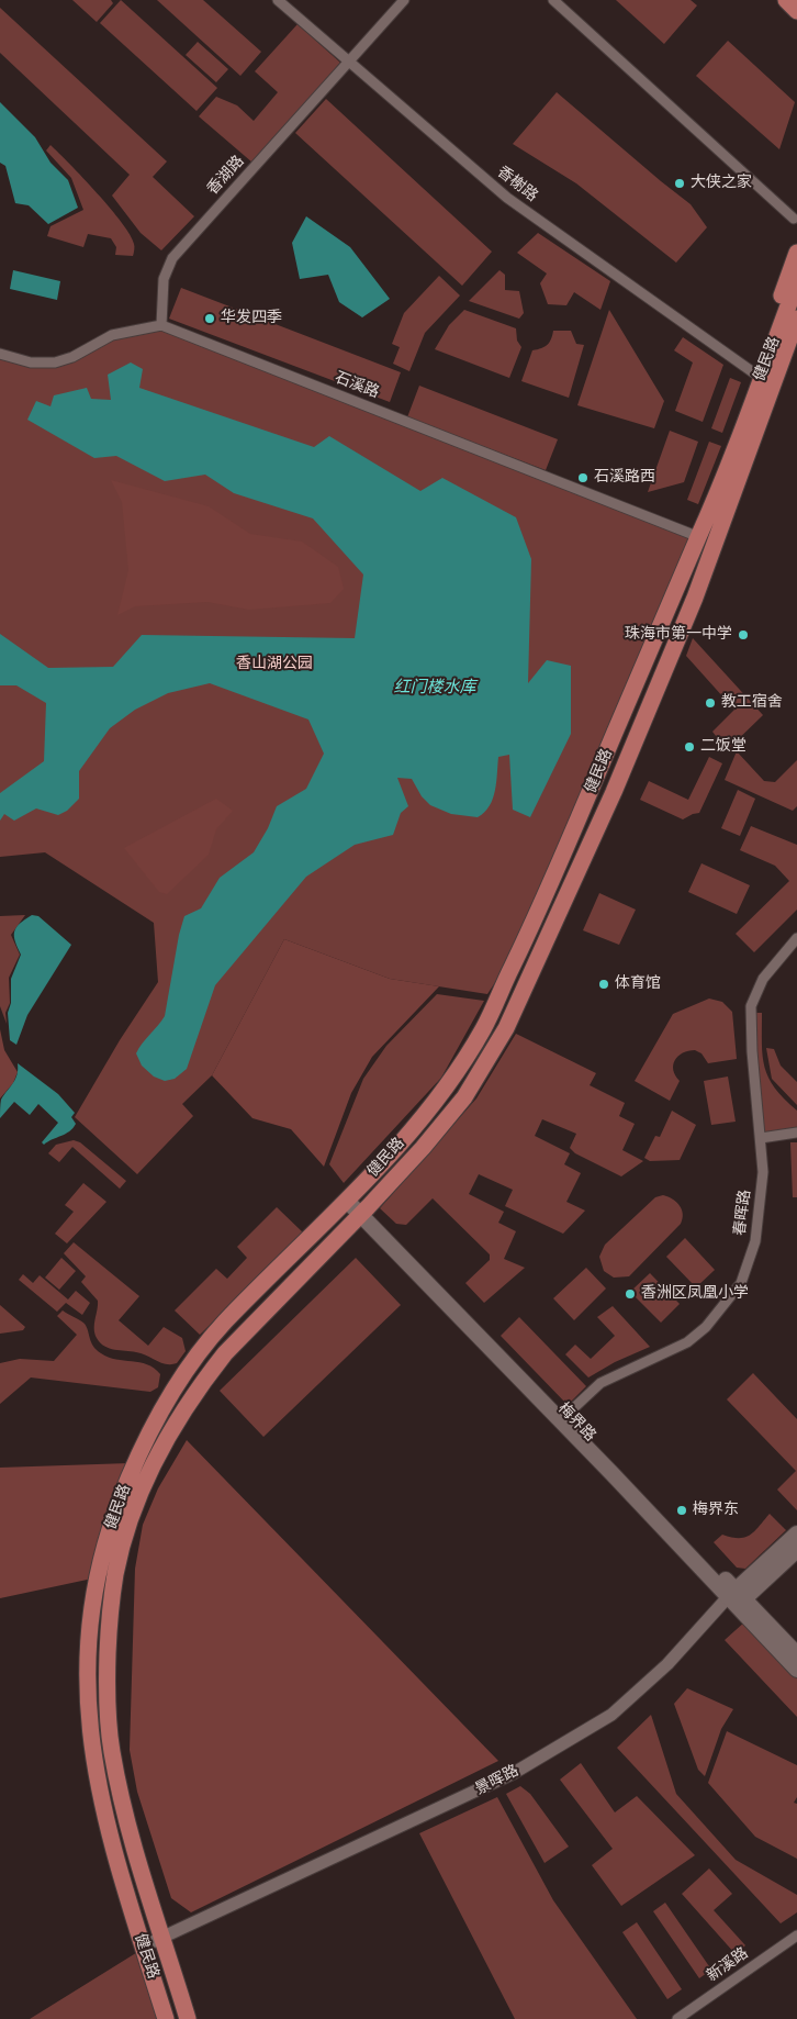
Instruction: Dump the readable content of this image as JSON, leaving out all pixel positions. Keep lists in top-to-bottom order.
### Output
{
  "streets": {
    "main road": ["健民路", "梅界路", "景晖路"],
    "street": [
      "香湖路",
      "香榭路",
      "石溪路",
      "春晖路",
      "新溪路"
    ]
  },
  "crossings": [
    ["香湖路", "香榭路"],
    ["香湖路", "石溪路"],
    ["健民路", "石溪路"],
    ["健民路", "梅界路"],
    ["健民路", "景晖路"],
    ["春晖路", "梅界路"],
    ["梅界路", "景晖路"]
  ],
  "water": ["红门楼水库"],
  "parks": ["香山湖公园"],
  "places": [
    "大侠之家",
    "华发四季",
    "石溪路西",
    "珠海市第一中学",
    "教工宿舍",
    "二饭堂",
    "体育馆",
    "香洲区凤凰小学",
    "梅界东"
  ]
}
